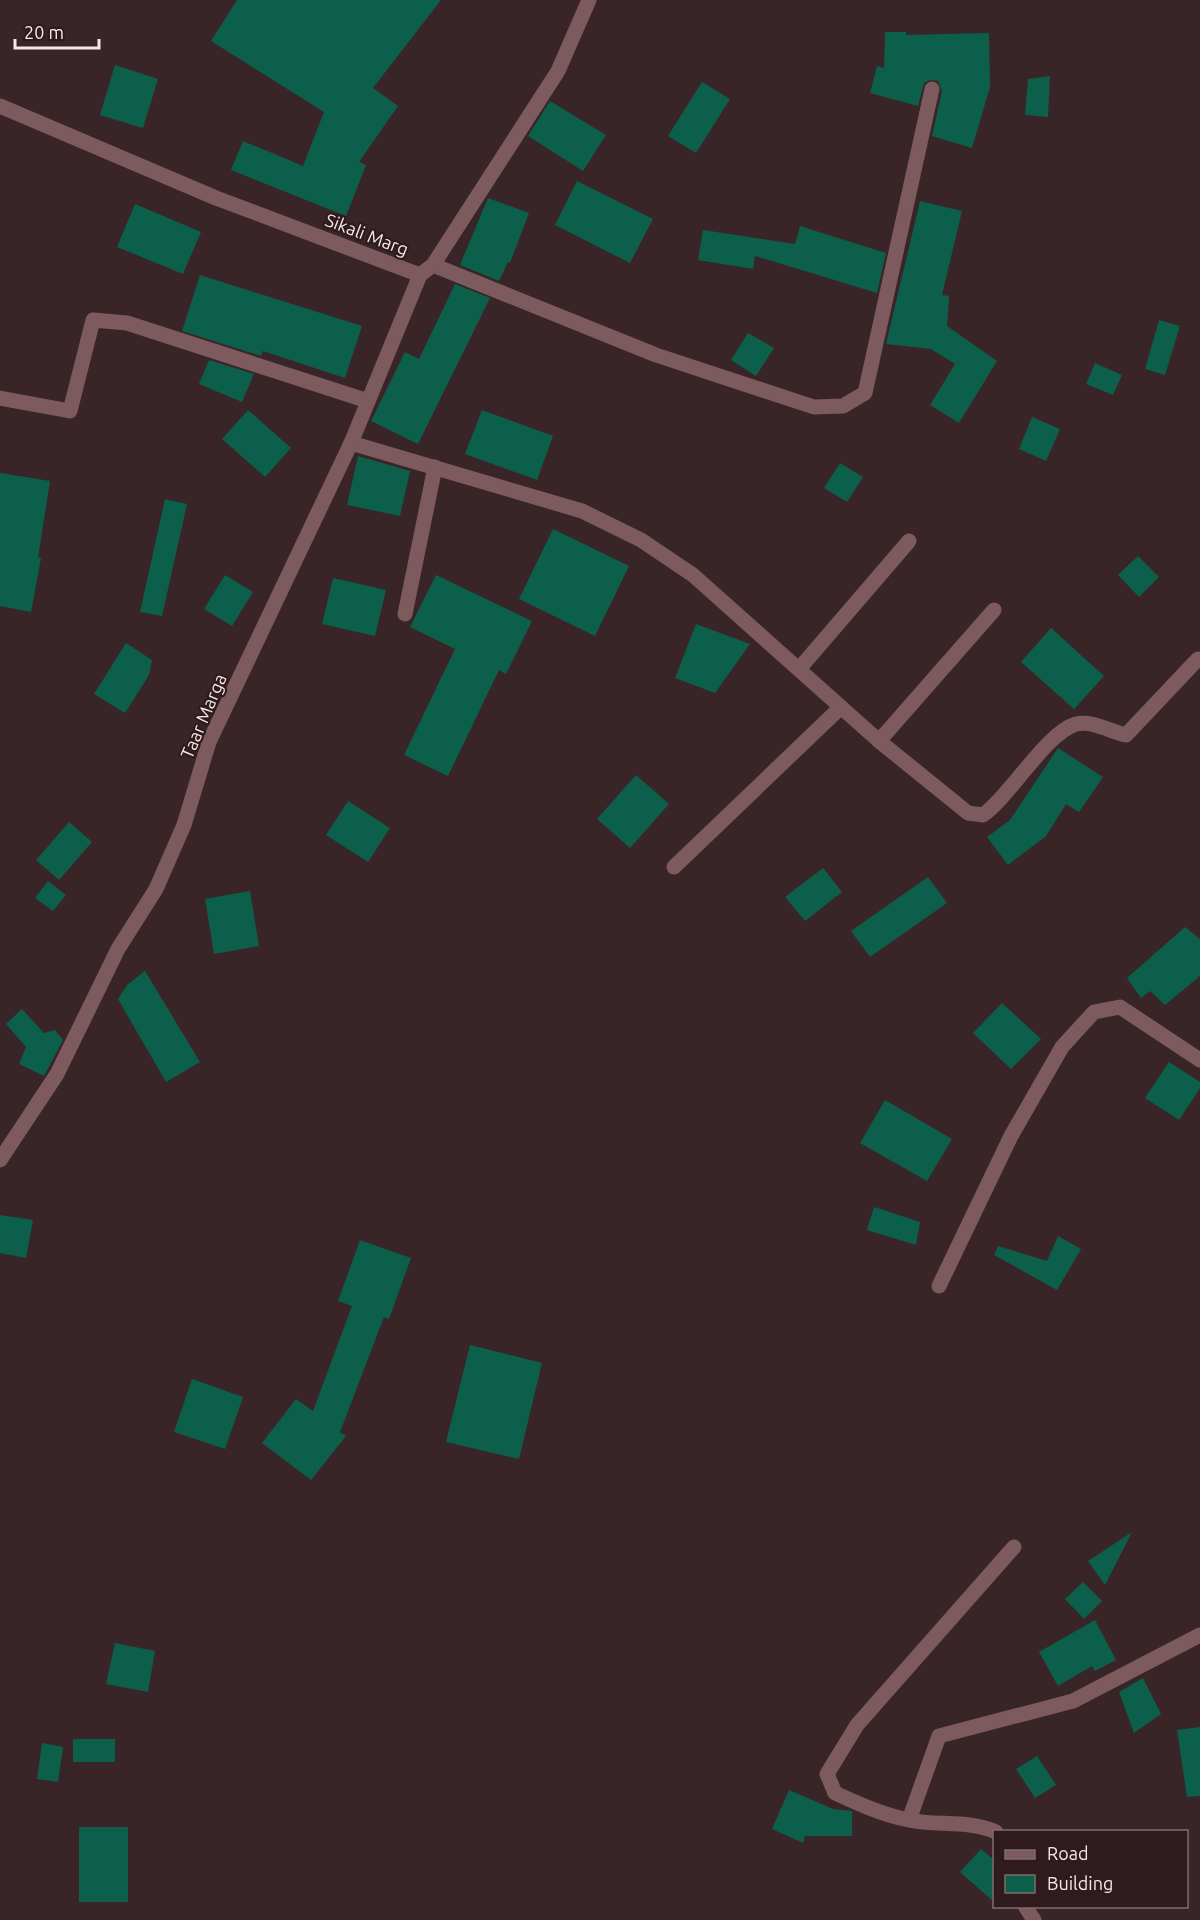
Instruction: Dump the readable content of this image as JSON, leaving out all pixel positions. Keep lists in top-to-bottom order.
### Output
{
  "streets": {
    "street": ["Sikali Marg", "Taar Marga"]
  },
  "crossings": [
    ["Sikali Marg", "Taar Marga"]
  ],
  "legend": ["Road", "Building"],
  "scale_bar": "20 m"
}
